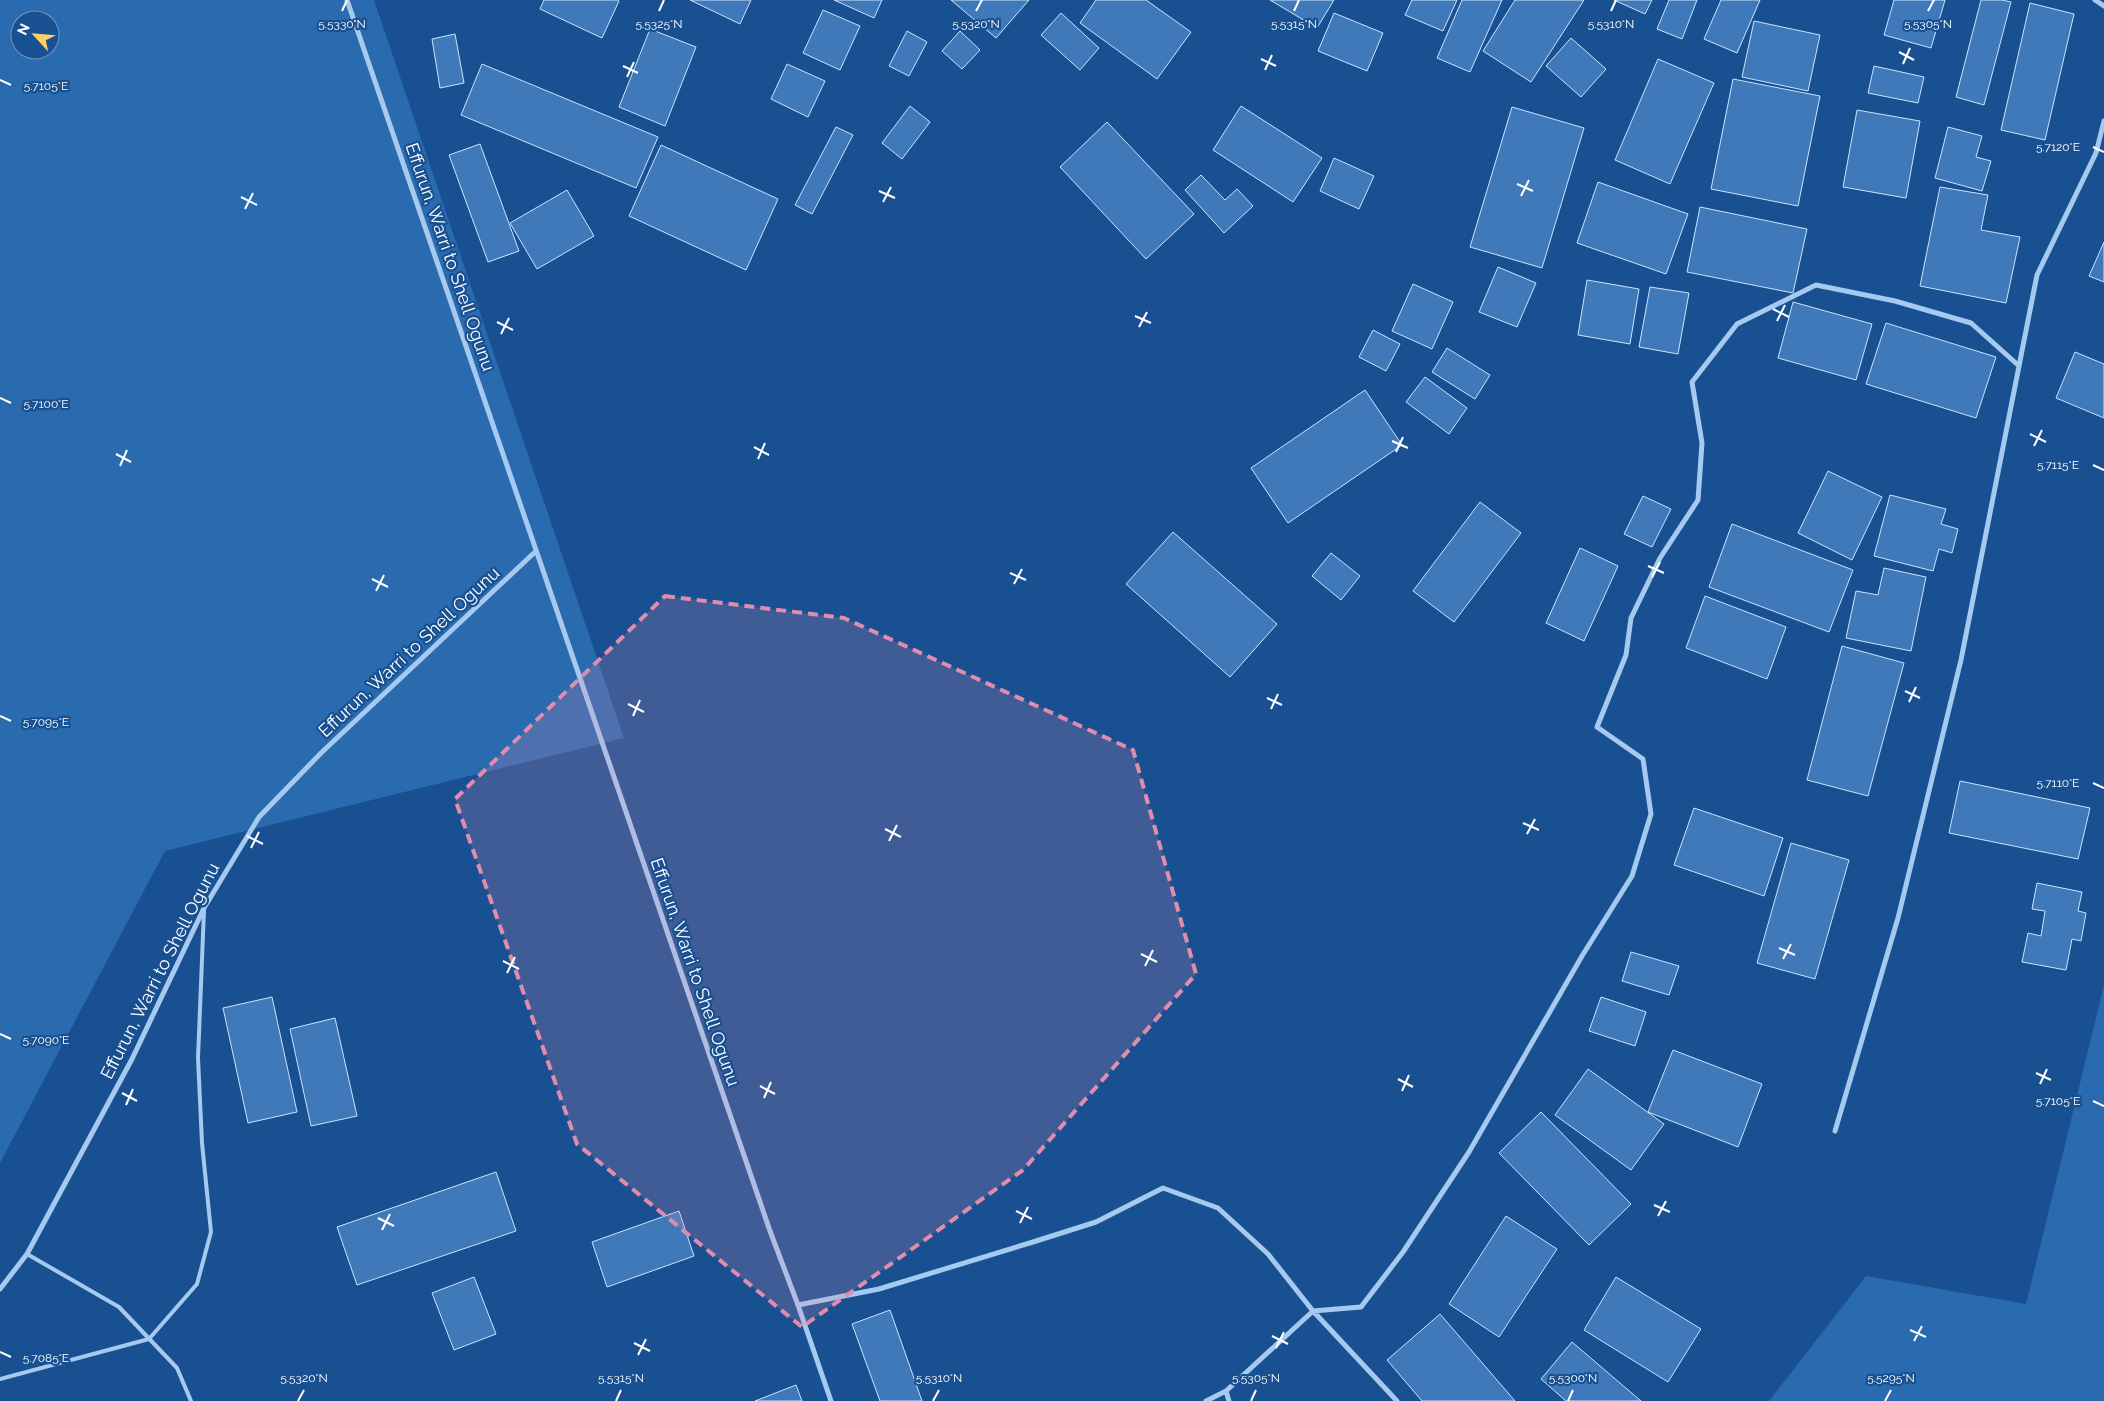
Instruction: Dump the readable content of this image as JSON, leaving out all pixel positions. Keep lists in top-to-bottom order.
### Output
{
  "streets": {
    "street": ["Effurun, Warri to Shell Ogunu"]
  },
  "north": "top left",
  "coordinates": [
    "5.5330°N",
    "5.5325°N",
    "5.5320°N",
    "5.5315°N",
    "5.5310°N",
    "5.5305°N",
    "5.7105°E",
    "5.7120°E",
    "5.7100°E",
    "5.7115°E",
    "5.7095°E",
    "5.7110°E",
    "5.7090°E",
    "5.7085°E",
    "5.5300°N",
    "5.5295°N"
  ]
}
